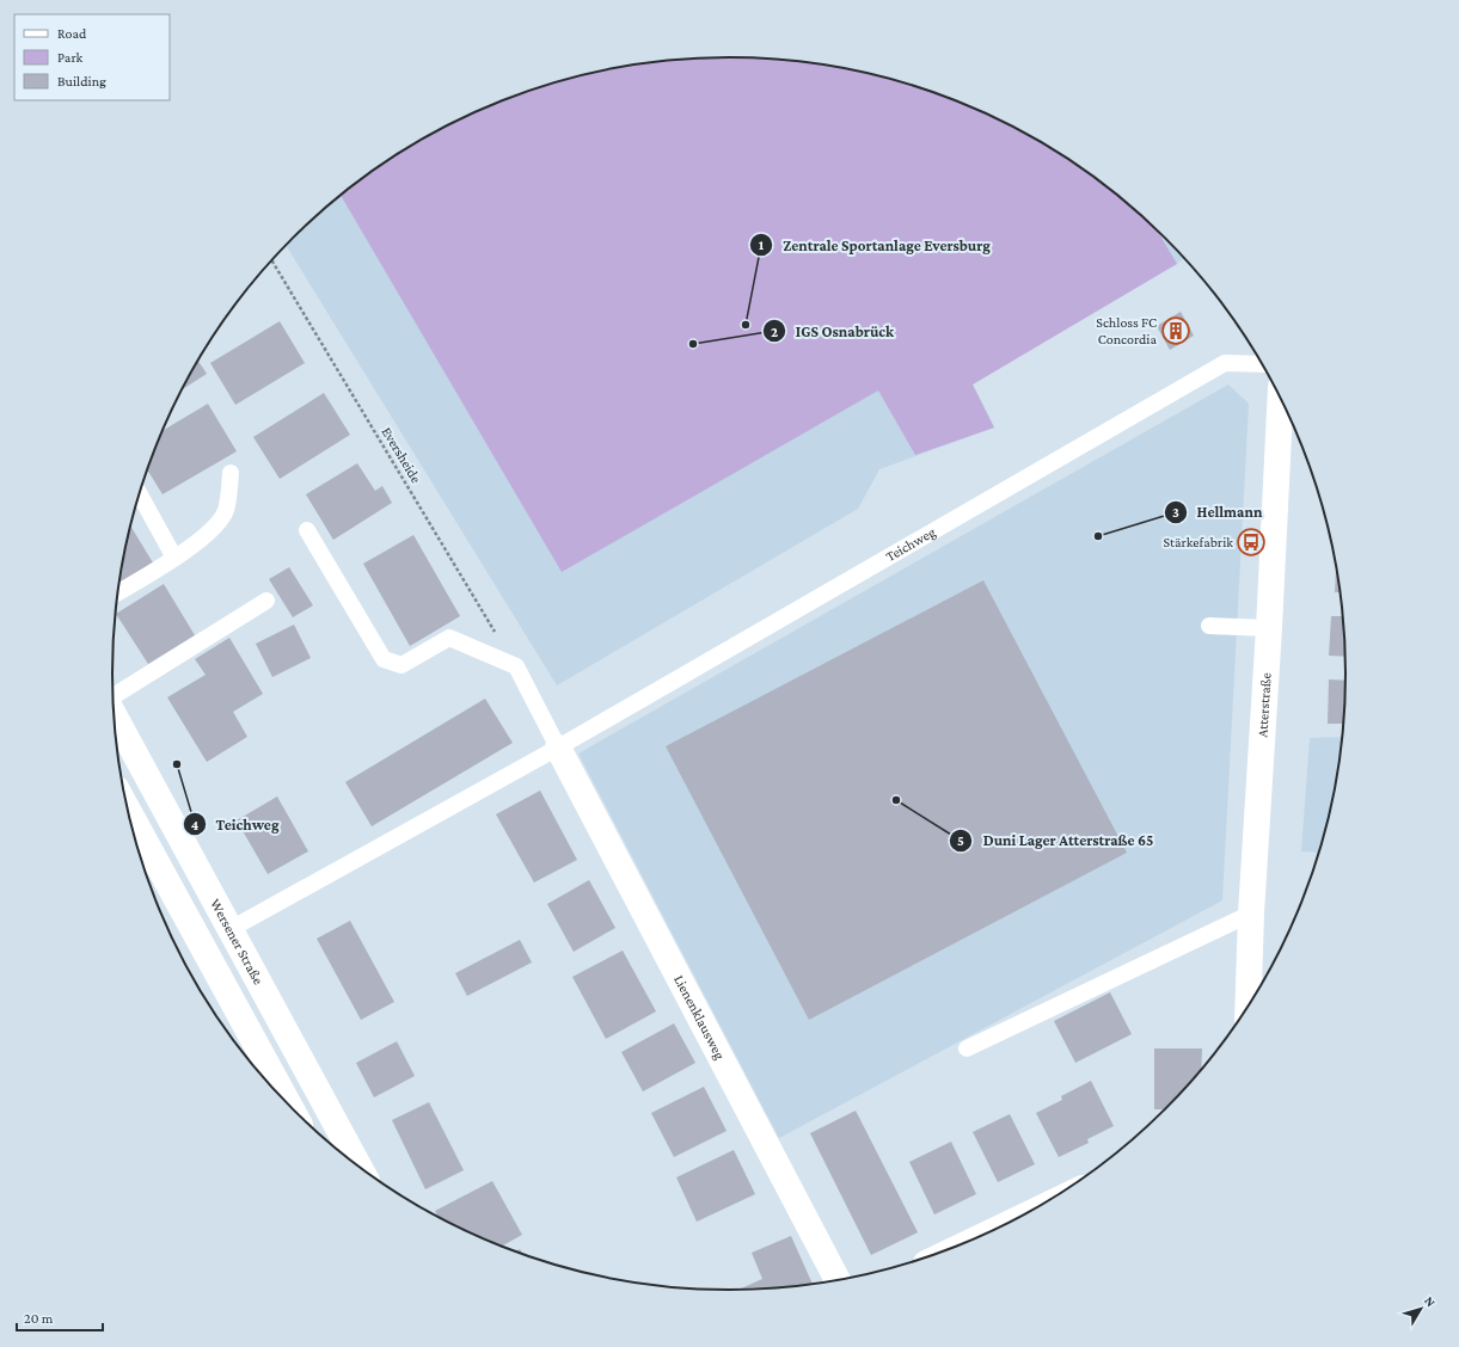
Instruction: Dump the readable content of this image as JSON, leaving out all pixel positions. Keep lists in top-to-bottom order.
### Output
{
  "streets": {
    "street": ["Atterstraße", "Wersener Straße", "Lienenklausweg"],
    "lane": ["Teichweg"],
    "path": ["Eversheide"]
  },
  "crossings": [
    ["Teichweg", "Wersener Straße"],
    ["Teichweg", "Lienenklausweg"]
  ],
  "places": {
    "other": [
      "Zentrale Sportanlage Eversburg",
      "IGS Osnabrück",
      "Hellmann",
      "Teichweg",
      "Duni Lager Atterstraße 65"
    ],
    "building": ["Schloss FC Concordia"],
    "bus stop": ["Stärkefabrik"]
  },
  "legend": ["Road", "Park", "Building"],
  "scale_bar": "20 m",
  "north": "top right"
}
